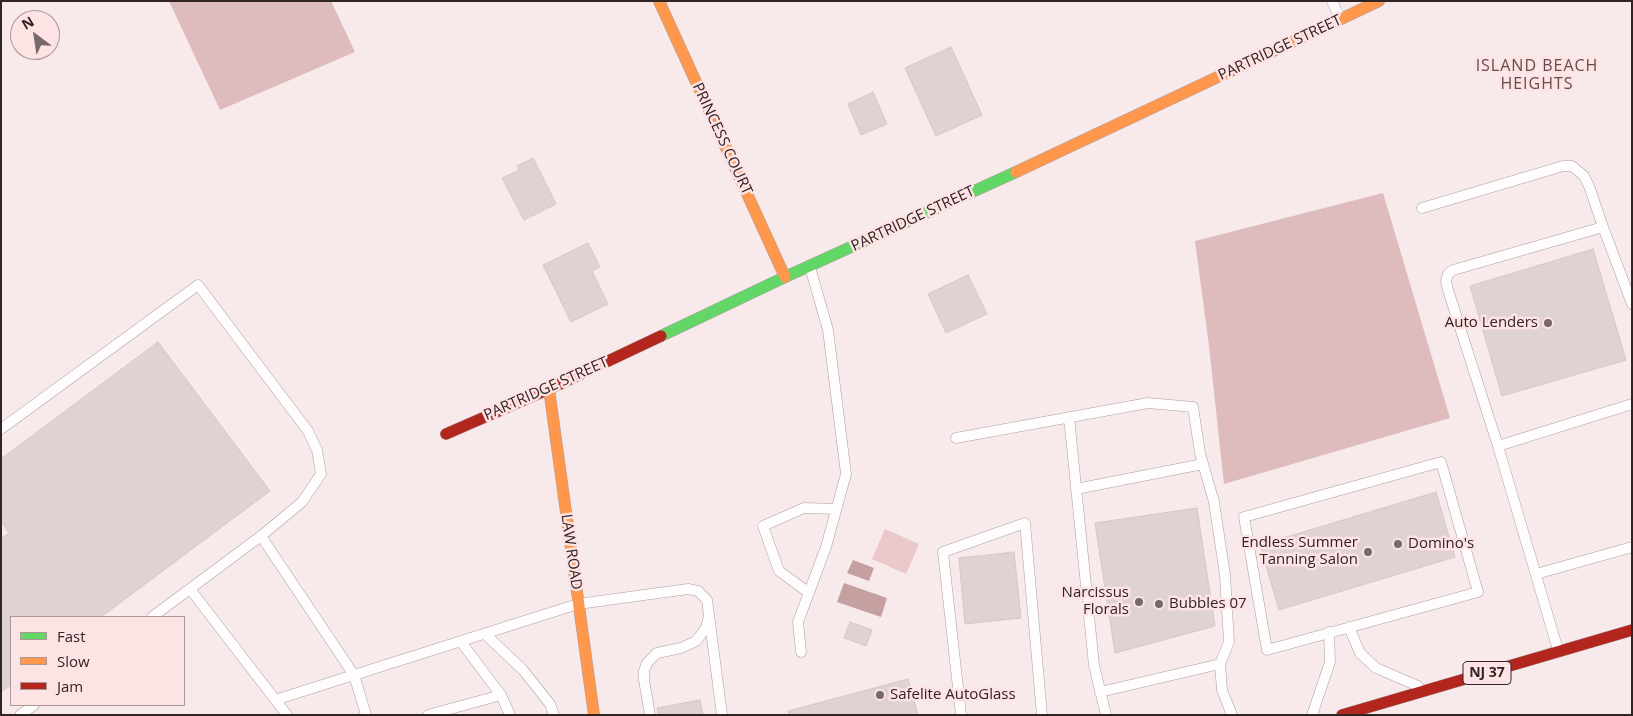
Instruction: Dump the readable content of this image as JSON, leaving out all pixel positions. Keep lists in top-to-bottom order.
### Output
{
  "streets": {
    "main road": [
      "PARTRIDGE STREET",
      "PRINCESS COURT",
      "LAW ROAD",
      "NJ 37"
    ]
  },
  "crossings": [
    ["PARTRIDGE STREET", "PRINCESS COURT"],
    ["PARTRIDGE STREET", "LAW ROAD"]
  ],
  "districts": ["ISLAND BEACH HEIGHTS"],
  "places": [
    "Auto Lenders",
    "Domino's",
    "Endless Summer Tanning Salon",
    "Narcissus Florals",
    "Bubbles 07",
    "Safelite AutoGlass"
  ],
  "legend": ["Fast", "Slow", "Jam"],
  "north": "top left"
}
